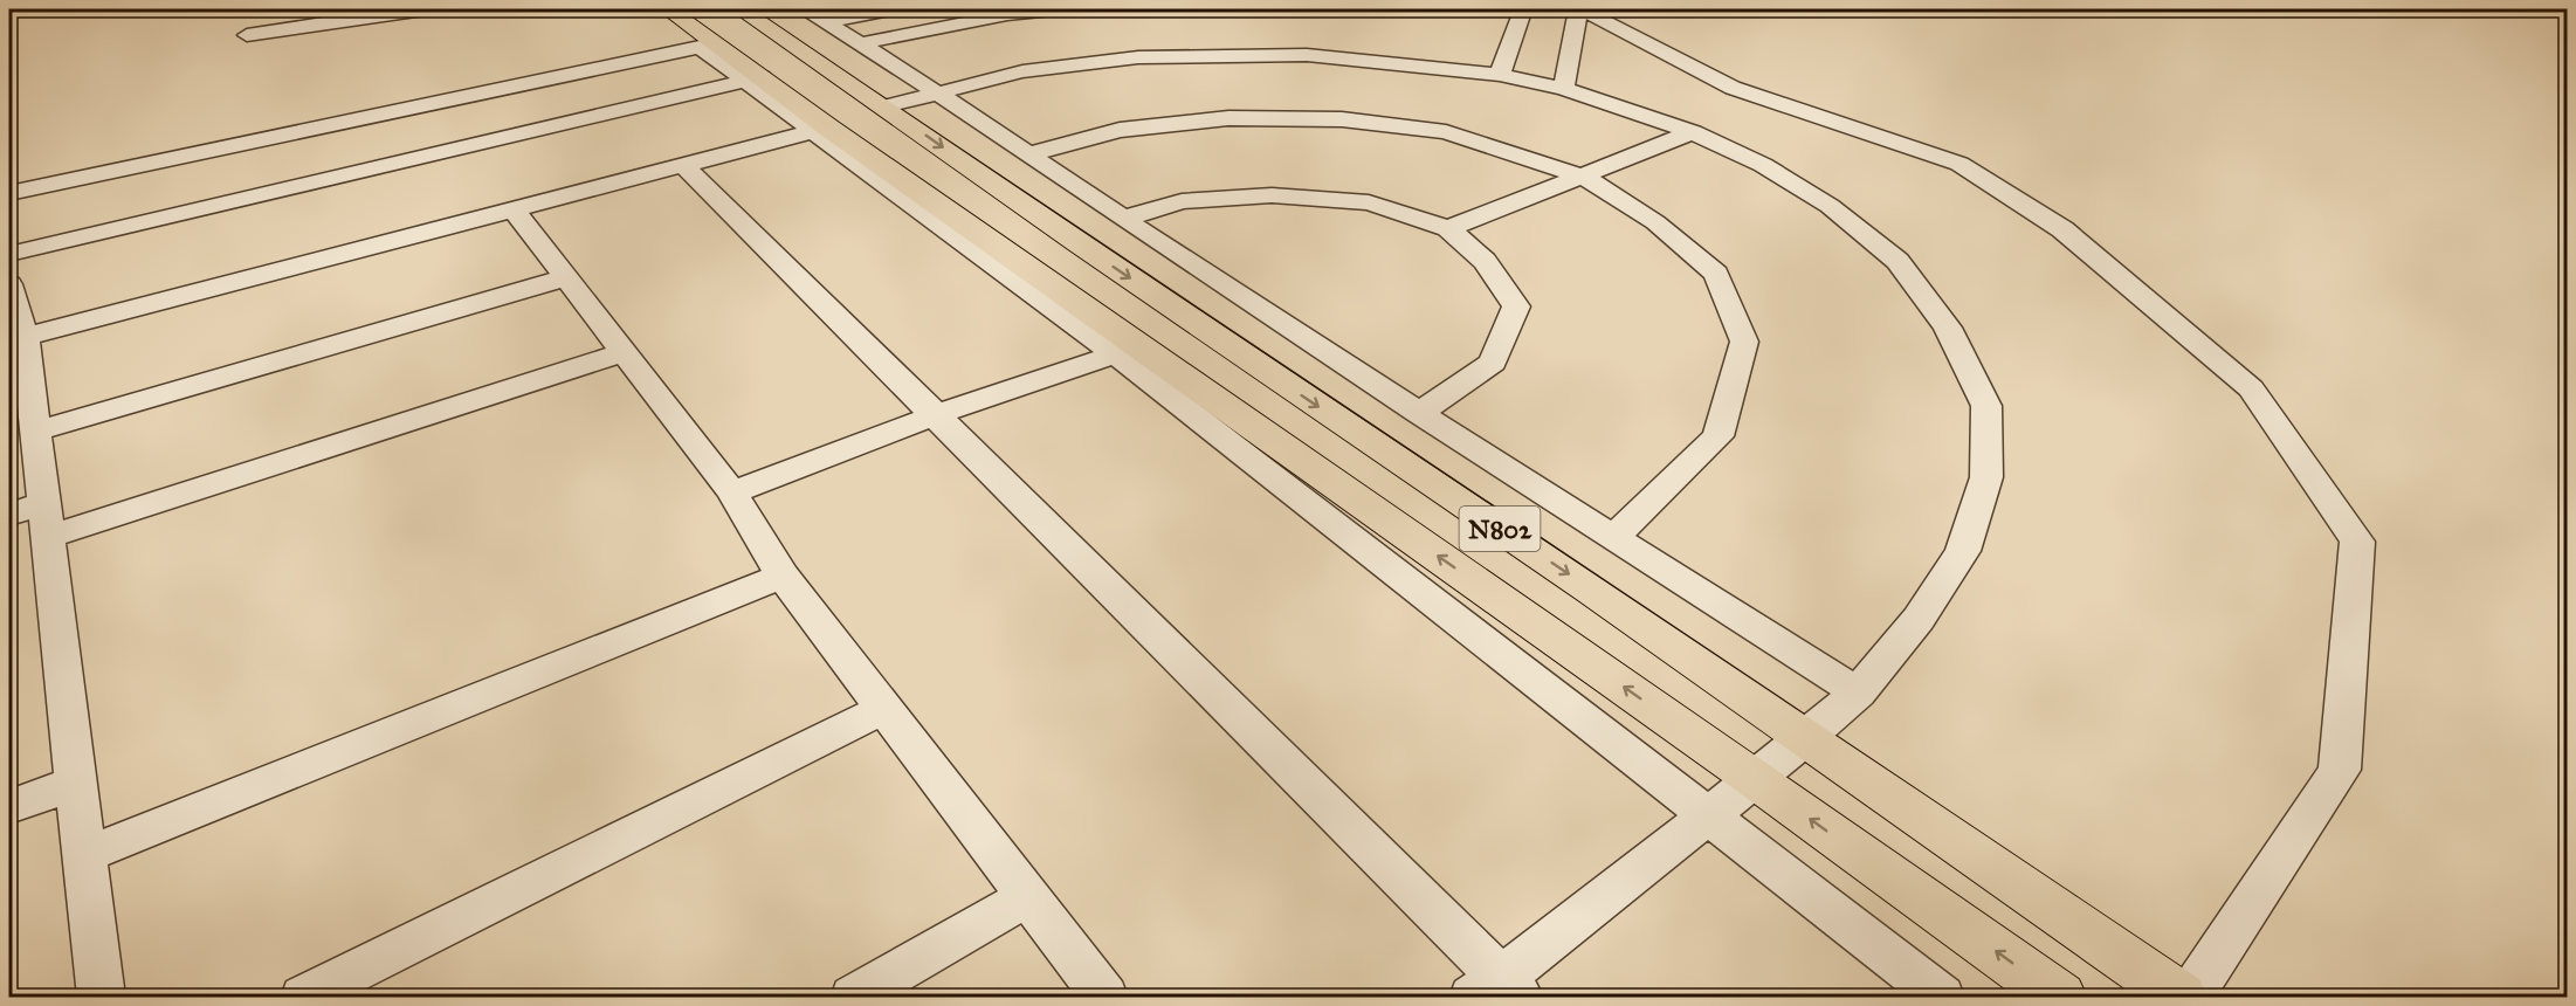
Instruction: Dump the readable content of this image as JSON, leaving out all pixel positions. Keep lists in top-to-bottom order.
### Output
{
  "streets": {
    "highway": ["N802"]
  }
}
